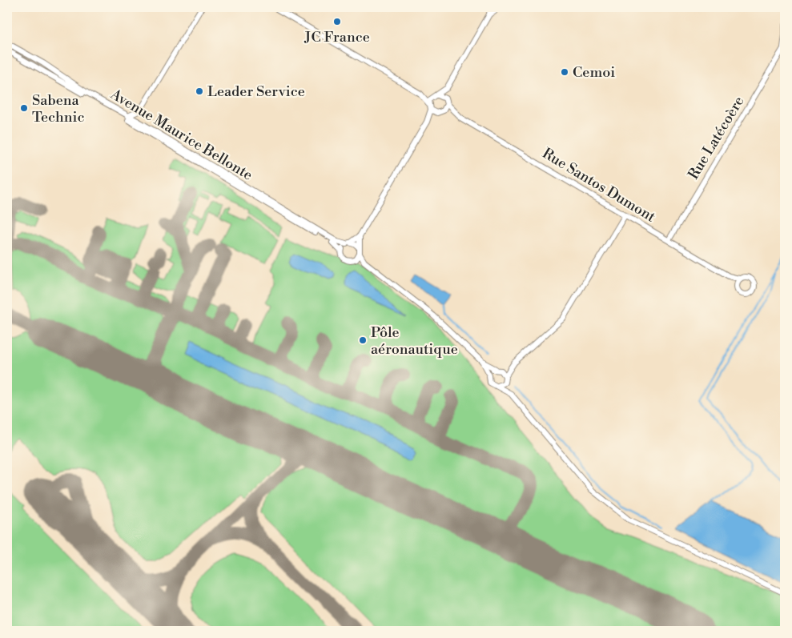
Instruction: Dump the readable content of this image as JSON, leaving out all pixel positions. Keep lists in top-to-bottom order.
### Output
{
  "streets": {
    "street": ["Avenue Maurice Bellonte", "Rue Latécoère", "Rue Santos Dumont"]
  },
  "crossings": [
    ["Rue Latécoère", "Rue Santos Dumont"]
  ],
  "places": [
    "JC France",
    "Cemoi",
    "Leader Service",
    "Sabena Technic",
    "Pôle aéronautique"
  ]
}
